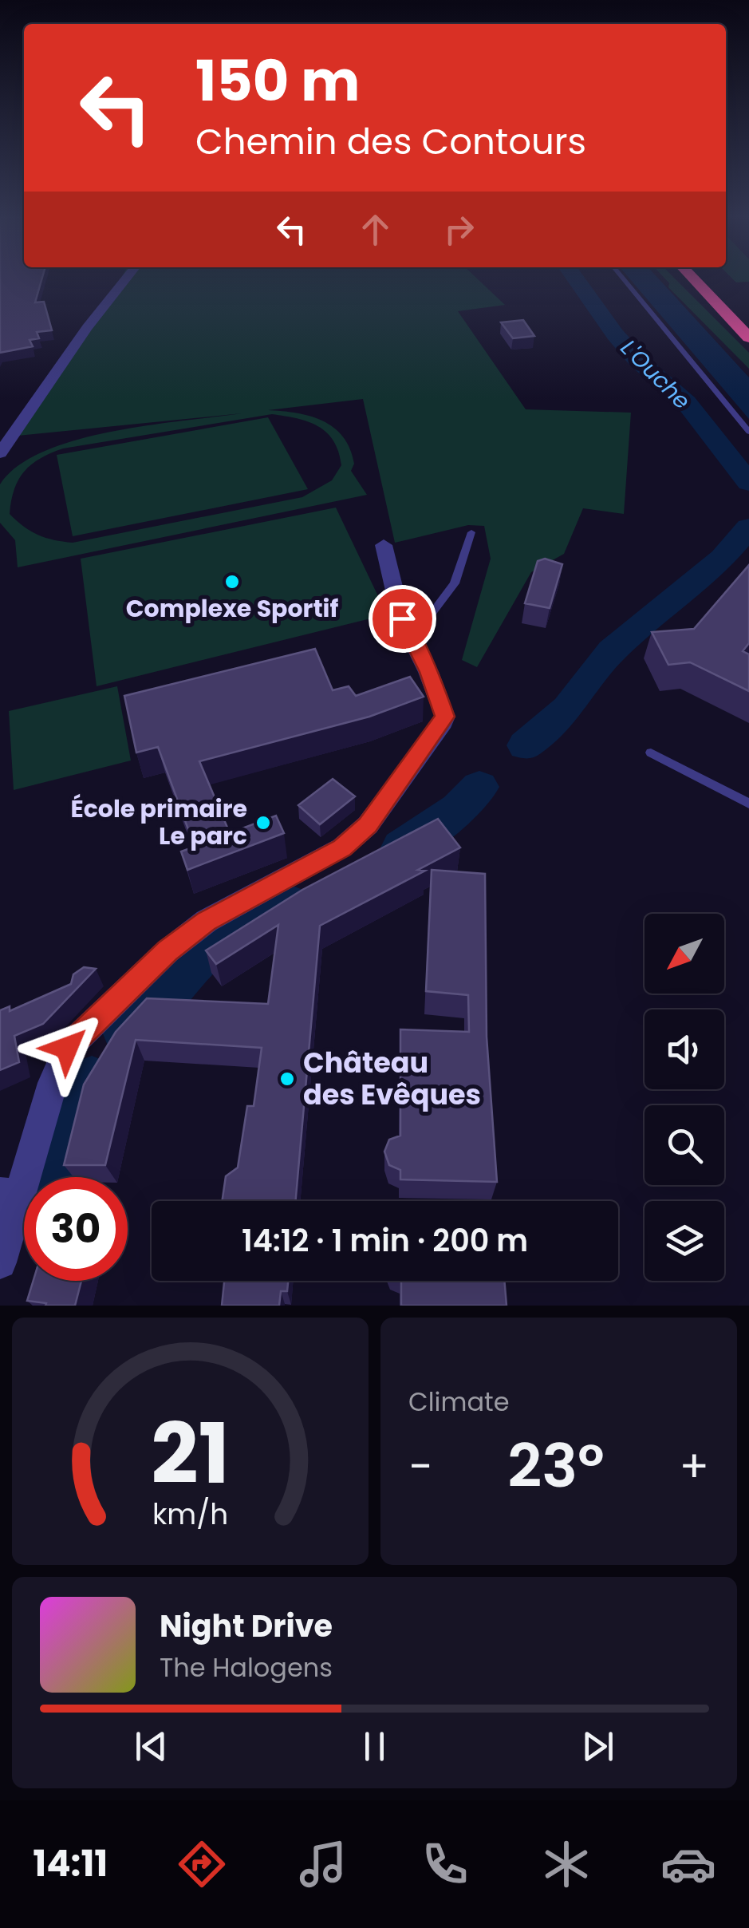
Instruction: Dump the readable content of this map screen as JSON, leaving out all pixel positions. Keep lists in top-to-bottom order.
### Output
{
  "water": ["L'Ouche"],
  "places": ["Complexe Sportif", "École primaire Le parc", "Château des Evêques"],
  "north": "bottom left",
  "page": {
    "turn": ["150 m", "Chemin des Contours"],
    "limit": "30",
    "trip": "14:12 · 1 min · 200 m",
    "tile": "Climate",
    "heat": ["−", "23°", "+"],
    "song": ["Night Drive", "The Halogens"],
    "tabs": "14:11",
    "gauge": ["21", "km/h"]
  }
}
